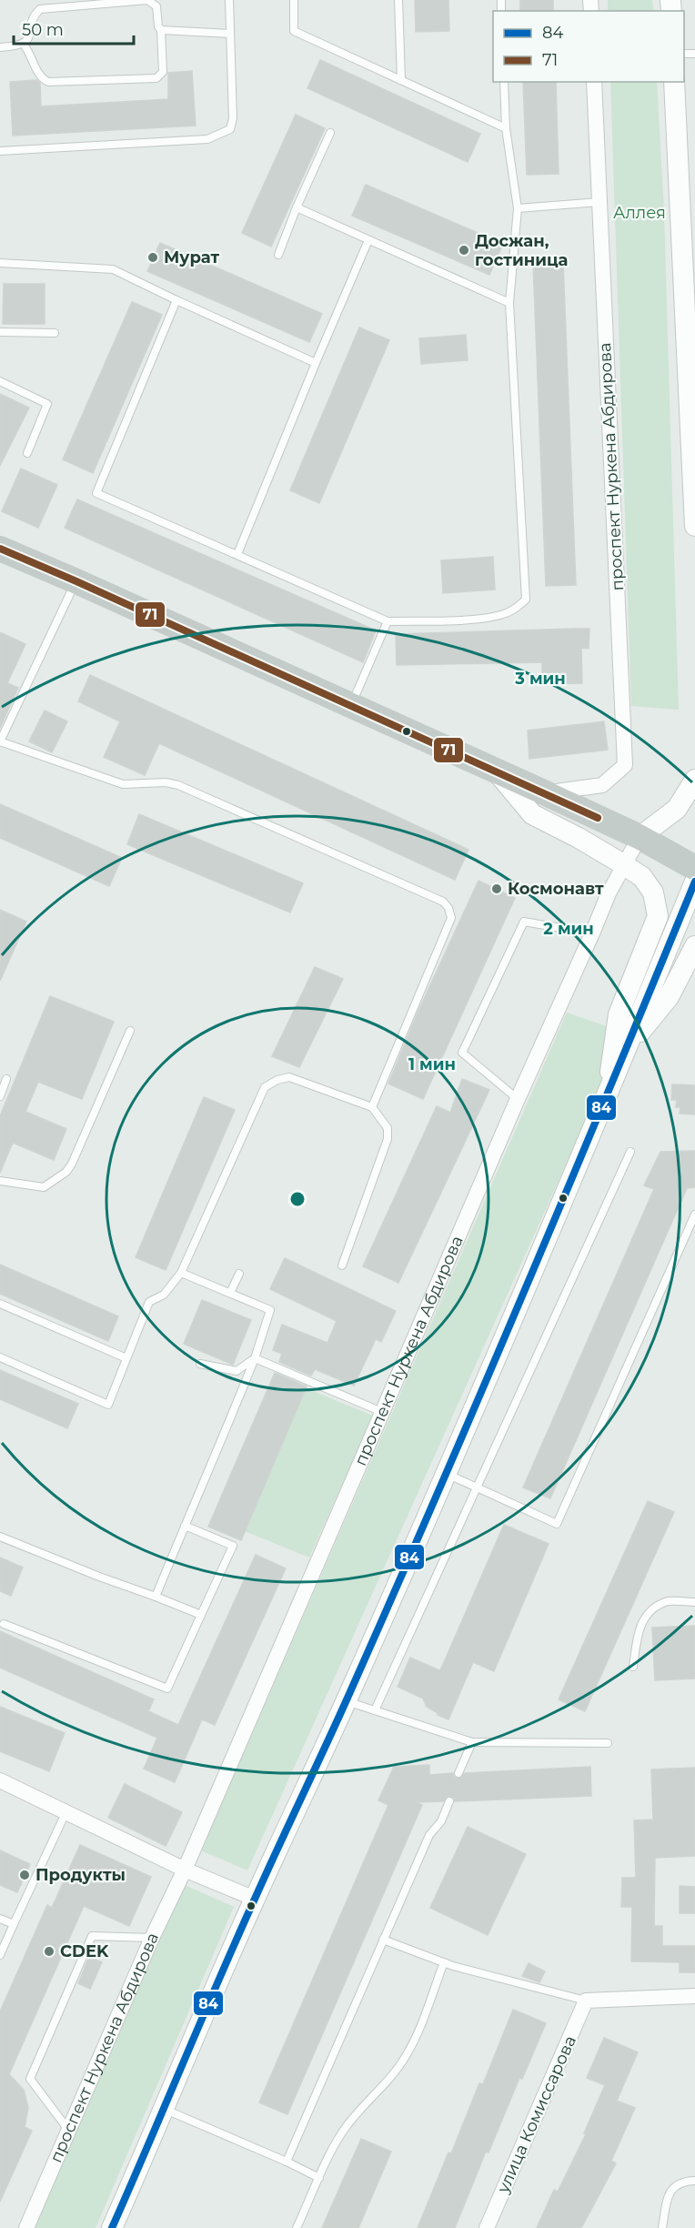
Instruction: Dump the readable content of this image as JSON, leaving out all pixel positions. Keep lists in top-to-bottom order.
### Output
{
  "streets": {
    "street": ["проспект Нуркена Абдирова", "улица Комиссарова"]
  },
  "parks": ["Аллея"],
  "places": [
    "Досжан, гостиница",
    "Мурат",
    "Космонавт",
    "Продукты",
    "CDEK"
  ],
  "lines": ["transit line 71", "transit line 84"],
  "legend": ["84", "71"],
  "scale_bar": "50 m",
  "rings": ["3 мин", "2 мин", "1 мин"]
}
